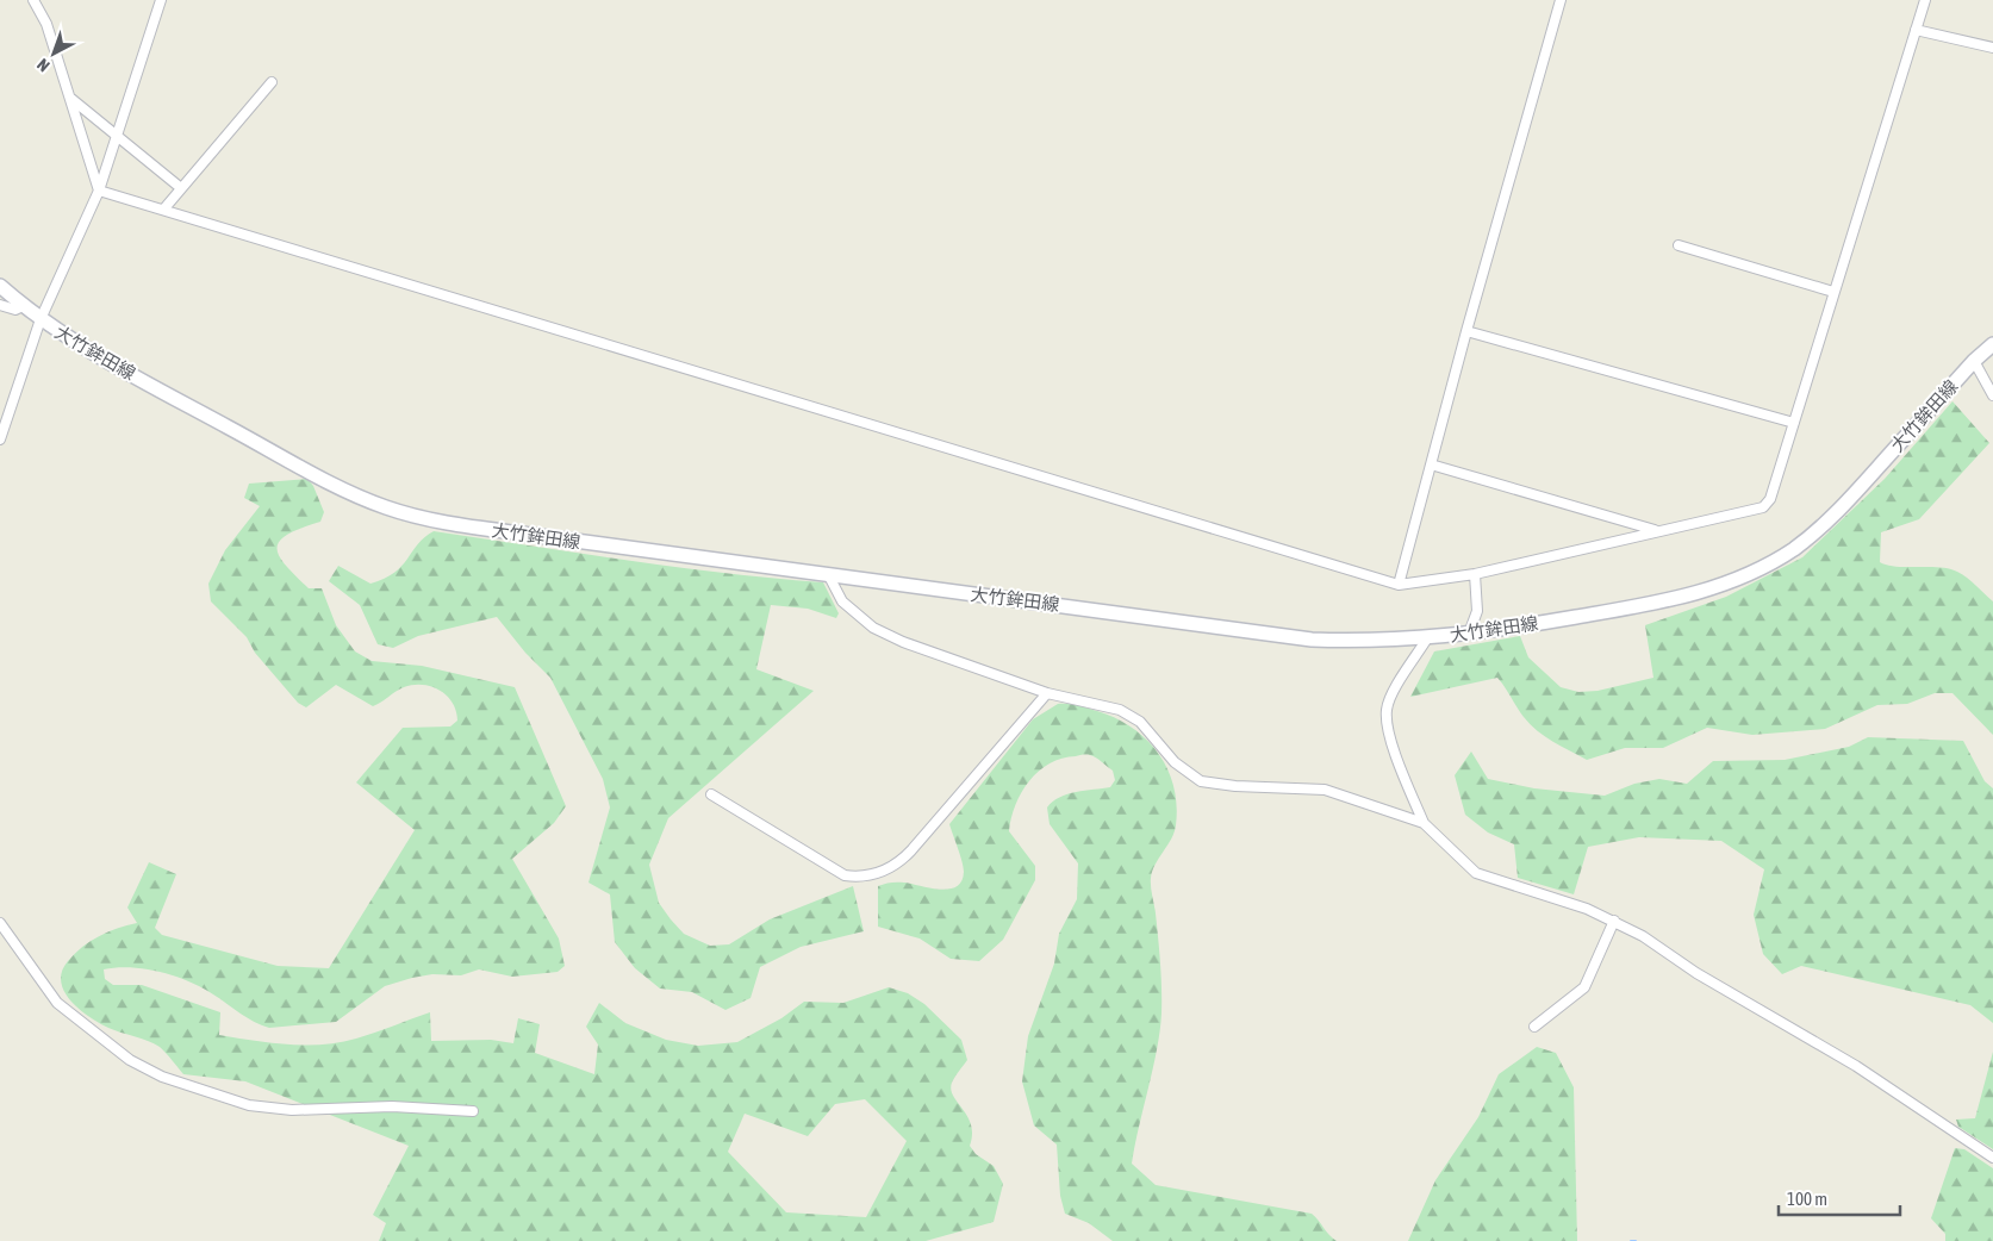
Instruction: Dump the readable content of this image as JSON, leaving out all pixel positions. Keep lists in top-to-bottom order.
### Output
{
  "streets": {
    "main road": ["大竹鉾田線"]
  },
  "scale_bar": "100 m",
  "north": "bottom left"
}
